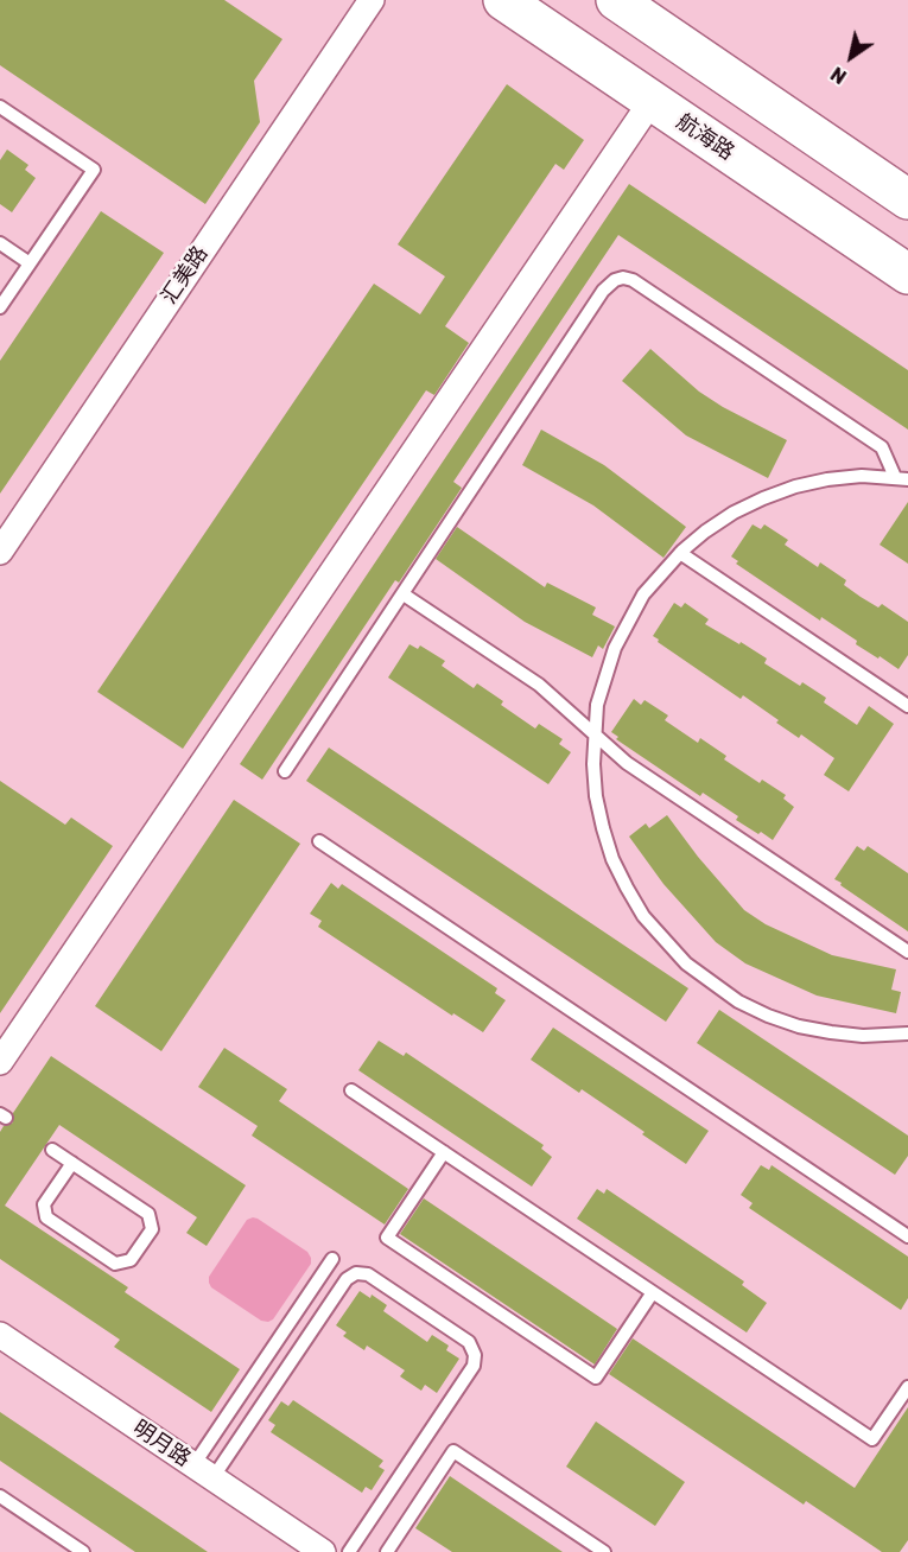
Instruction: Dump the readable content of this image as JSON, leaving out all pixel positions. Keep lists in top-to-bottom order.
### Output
{
  "streets": {
    "main road": ["航海路"],
    "street": ["汇美路", "明月路"]
  },
  "north": "bottom left"
}
